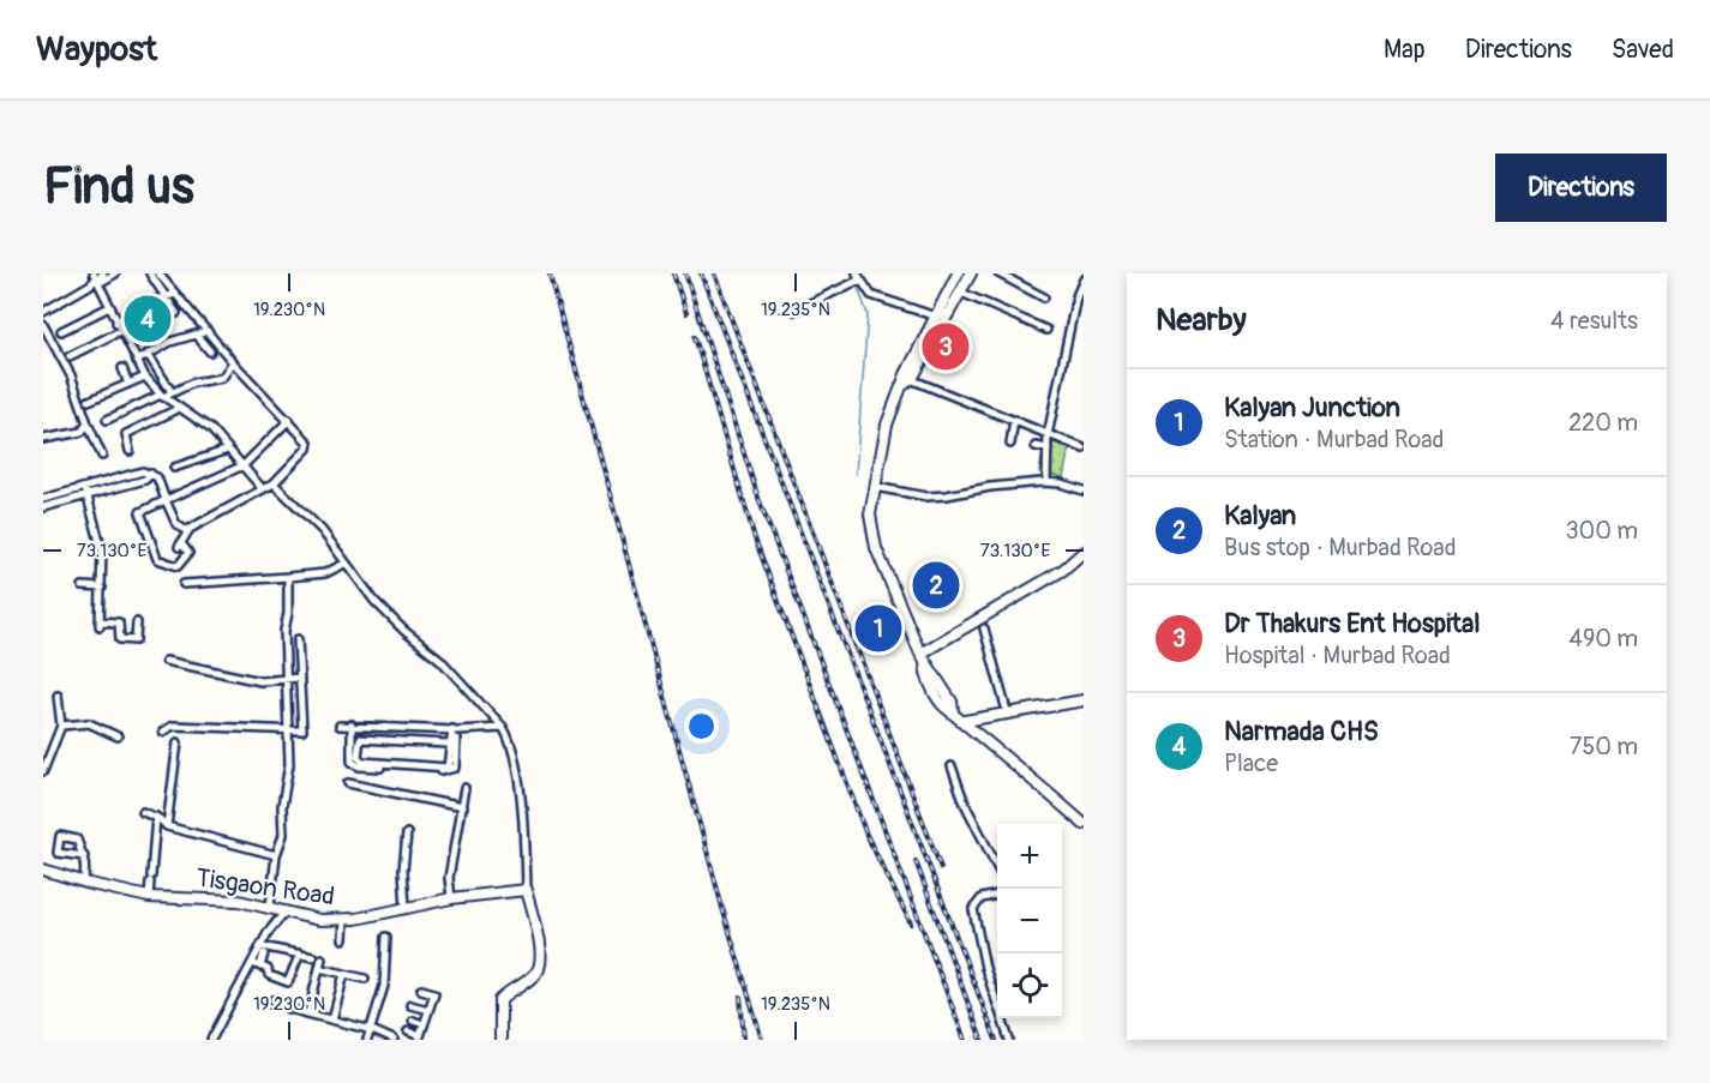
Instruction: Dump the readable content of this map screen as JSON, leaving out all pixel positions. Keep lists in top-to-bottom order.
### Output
{
  "streets": {
    "street": ["Tisgaon Road"]
  },
  "page": {
    "header": "Waypost",
    "nav": ["Map", "Directions", "Saved"],
    "buttons": "Directions",
    "title": "Find us",
    "heading": ["Nearby", "4 results"],
    "pins": [
      "4",
      "3",
      "2",
      "1"
    ],
    "list": [
      {
        "mark": "1",
        "name": "Kalyan Junction",
        "note": "Station · Murbad Road",
        "value": "220 m"
      },
      {
        "mark": "2",
        "name": "Kalyan",
        "note": "Bus stop · Murbad Road",
        "value": "300 m"
      },
      {
        "mark": "3",
        "name": "Dr Thakurs Ent Hospital",
        "note": "Hospital · Murbad Road",
        "value": "490 m"
      },
      {
        "mark": "4",
        "name": "Narmada CHS",
        "note": "Place",
        "value": "750 m"
      }
    ],
    "map_buttons": ["+", "−"]
  },
  "coordinates": ["19.230°N", "19.235°N", "73.130°E"]
}
